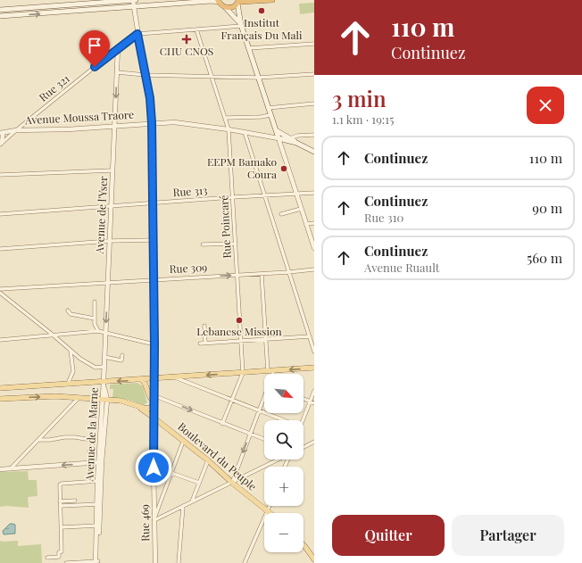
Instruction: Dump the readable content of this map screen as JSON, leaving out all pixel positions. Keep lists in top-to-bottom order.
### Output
{
  "streets": {
    "main road": ["Boulevard du Peuple"],
    "street": [
      "Rue 321",
      "Avenue Moussa Traore",
      "Rue 313",
      "Avenue de l'Yser",
      "Rue Poincaré",
      "Rue 309",
      "Avenue de la Marne",
      "Rue 469"
    ]
  },
  "crossings": [
    ["Rue 321", "Avenue Moussa Traore"],
    ["Rue 321", "Avenue de l'Yser"],
    ["Rue 321", "Rue 469"],
    ["Avenue Moussa Traore", "Avenue de l'Yser"],
    ["Avenue Moussa Traore", "Rue Poincaré"],
    ["Avenue Moussa Traore", "Rue 469"],
    ["Rue 313", "Avenue de l'Yser"],
    ["Rue 313", "Rue Poincaré"],
    ["Rue 313", "Rue 469"],
    ["Avenue de l'Yser", "Rue 309"],
    ["Avenue de l'Yser", "Avenue de la Marne"],
    ["Rue Poincaré", "Rue 309"],
    ["Rue 309", "Rue 469"],
    ["Boulevard du Peuple", "Rue 469"]
  ],
  "places": {
    "other": ["Institut Français Du Mali", "EEPM Bamako Coura", "Lebanese Mission"],
    "health": ["CHU CNOS"]
  },
  "north": "bottom right",
  "page": {
    "turn": ["110 m", "Continuez"],
    "heading": ["3 min", "1.1 km · 19:15"],
    "list": [
      {
        "name": "Continuez",
        "value": "110 m"
      },
      {
        "name": "Continuez",
        "note": "Rue 310",
        "value": "90 m"
      },
      {
        "name": "Continuez",
        "note": "Avenue Ruault",
        "value": "560 m"
      }
    ],
    "map_buttons": ["+", "−"],
    "buttons": ["Quitter", "Partager"]
  }
}
